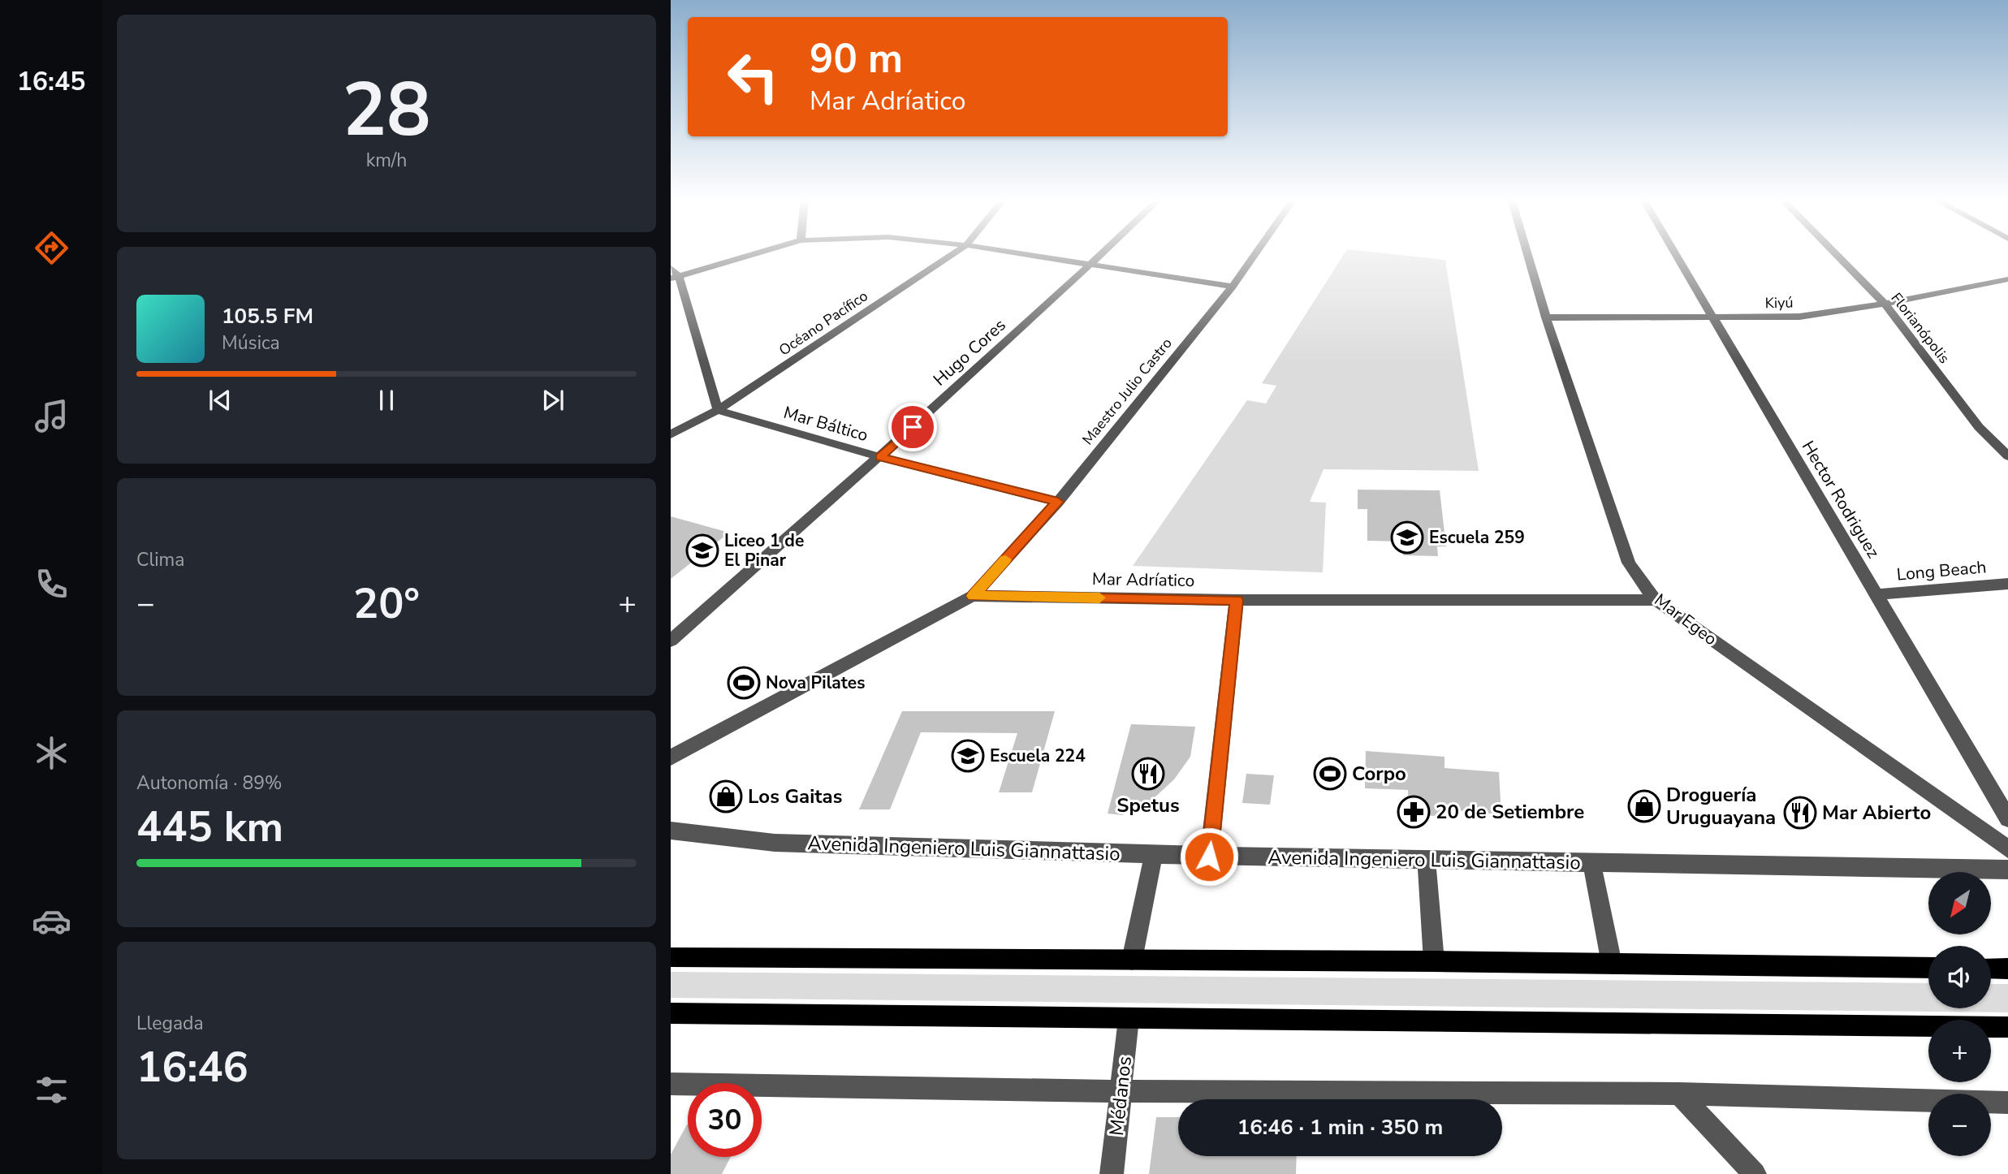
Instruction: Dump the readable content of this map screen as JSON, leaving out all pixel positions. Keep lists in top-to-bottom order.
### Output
{
  "streets": {
    "street": [
      "Kiyú",
      "Océano Pacífico",
      "Florianópolis",
      "Hugo Cores",
      "Maestro Julio Castro",
      "Mar Báltico",
      "Hector Rodriguez",
      "Long Beach",
      "Mar Adríatico",
      "Mar Egeo",
      "Avenida Ingeniero Luis Giannattasio",
      "Médanos"
    ]
  },
  "crossings": [
    ["Kiyú", "Florianópolis"],
    ["Kiyú", "Hector Rodriguez"],
    ["Kiyú", "Mar Egeo"],
    ["Océano Pacífico", "Mar Báltico"],
    ["Hugo Cores", "Mar Báltico"],
    ["Maestro Julio Castro", "Mar Báltico"],
    ["Maestro Julio Castro", "Mar Adríatico"],
    ["Hector Rodriguez", "Long Beach"],
    ["Mar Adríatico", "Mar Egeo"]
  ],
  "places": {
    "school or university": ["Escuela 259", "Liceo 1 de El Pinar", "Escuela 224"],
    "sports": ["Nova Pilates", "Corpo"],
    "restaurant": ["Spetus", "Mar Abierto"],
    "shop": ["Los Gaitas", "Droguería Uruguayana"],
    "pharmacy": ["20 de Setiembre"]
  },
  "north": "bottom left",
  "page": {
    "tabs": "16:45",
    "tile": [
      ["28", "km/h"],
      "Clima",
      ["Autonomía · 89%", "445 km"],
      ["Llegada", "16:46"]
    ],
    "turn": ["90 m", "Mar Adríatico"],
    "song": ["105.5 FM", "Música"],
    "heat": ["−", "20°", "+"],
    "map_buttons": ["+", "−"],
    "limit": "30",
    "trip": "16:46 · 1 min · 350 m"
  }
}
